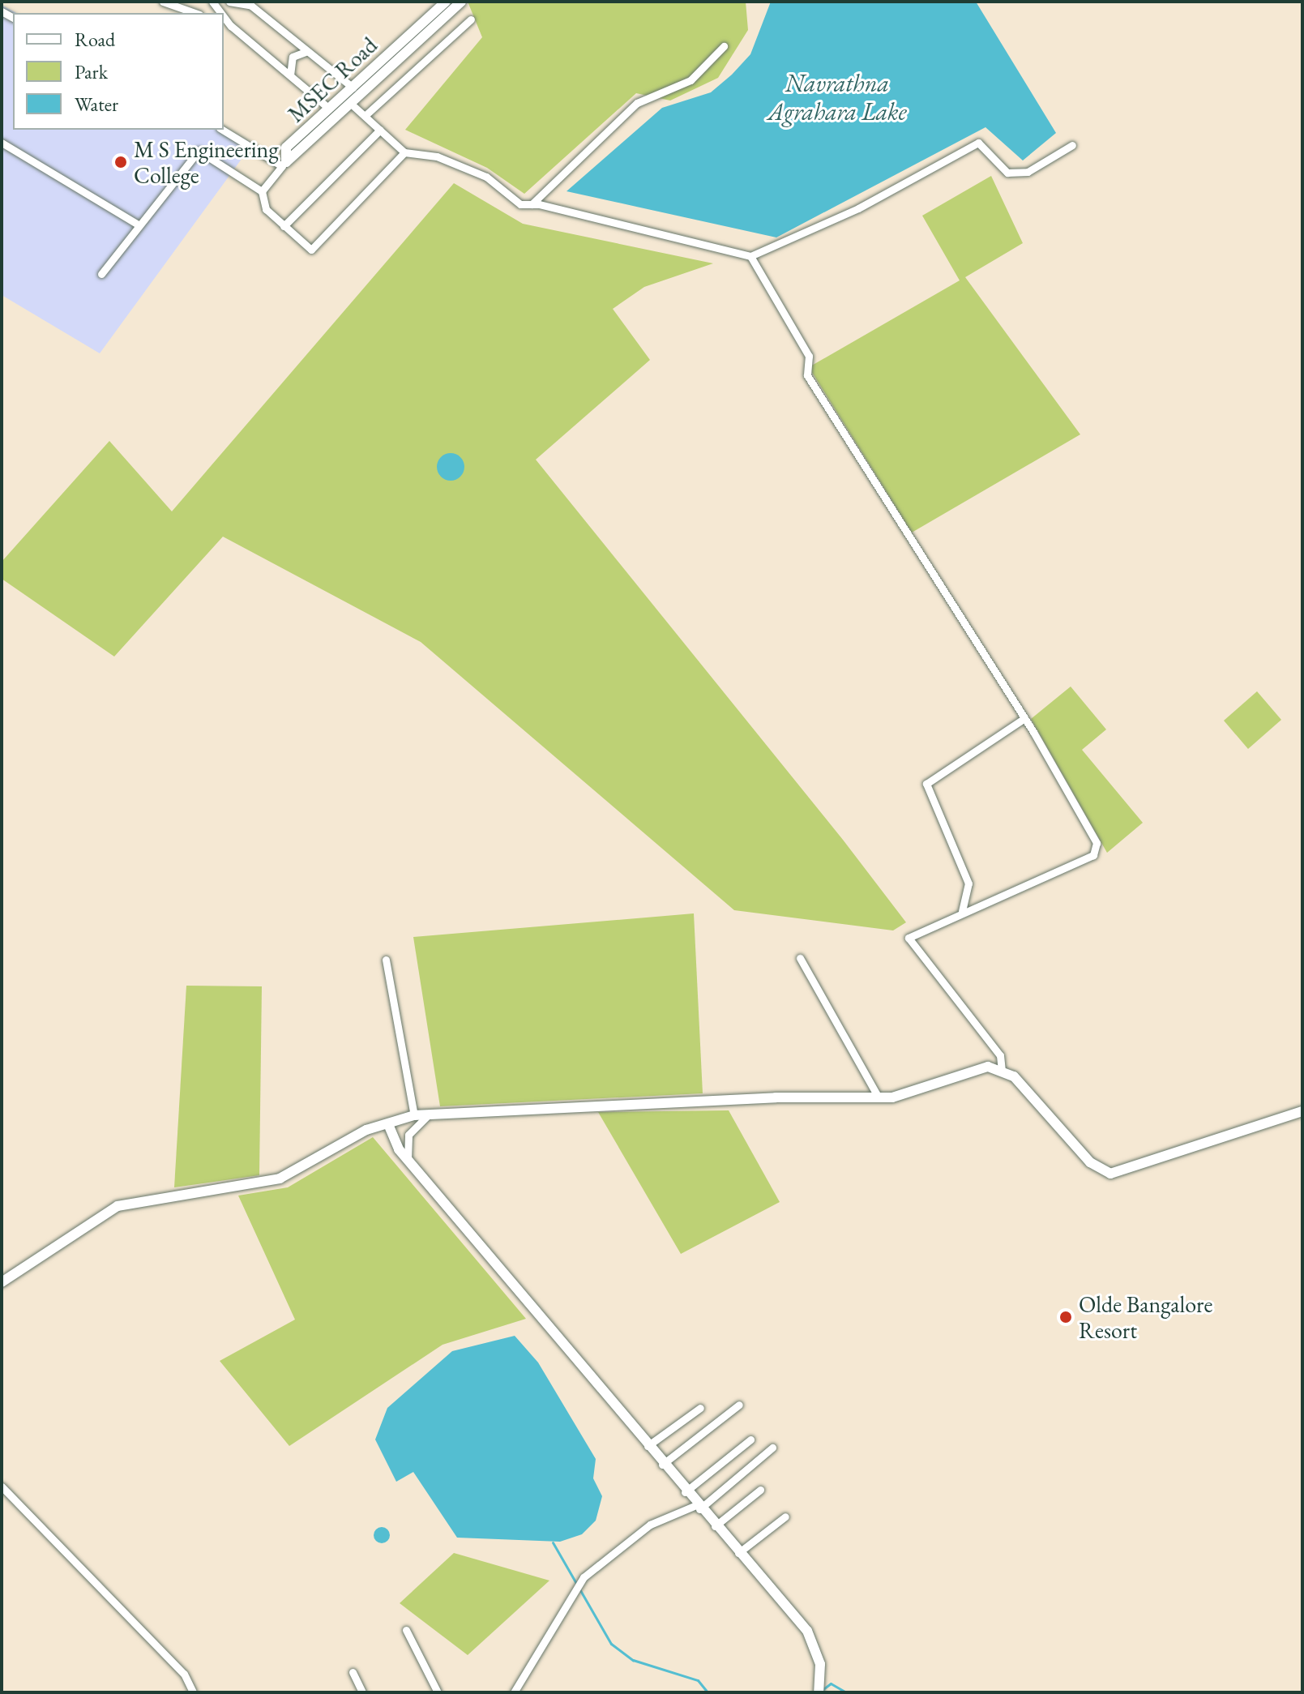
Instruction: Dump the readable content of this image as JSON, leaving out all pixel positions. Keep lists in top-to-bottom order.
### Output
{
  "streets": {
    "street": ["MSEC Road"]
  },
  "water": ["Navrathna Agrahara Lake"],
  "places": ["M S Engineering College", "Olde Bangalore Resort"],
  "legend": ["Road", "Park", "Water"]
}
